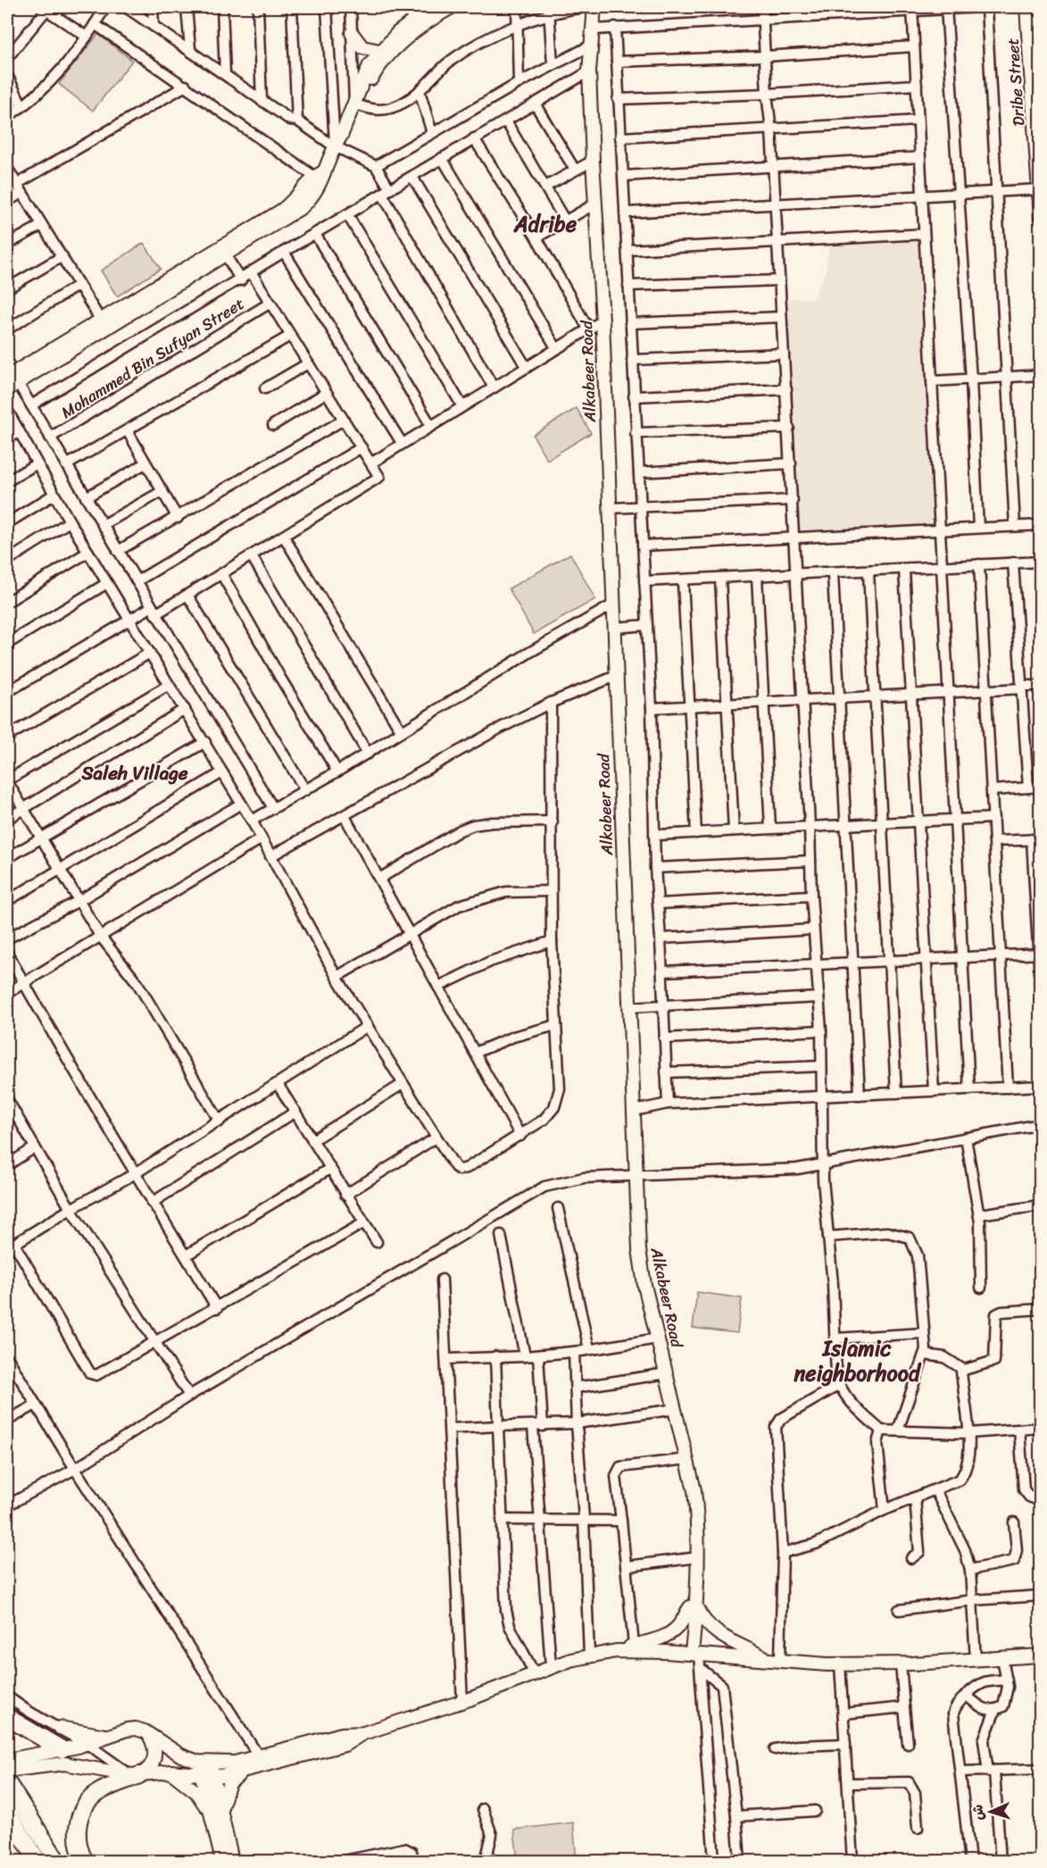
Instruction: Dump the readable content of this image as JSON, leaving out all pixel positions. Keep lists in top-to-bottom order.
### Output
{
  "streets": {
    "street": ["Dribe Street", "Mohammed Bin Sufyan Street", "Alkabeer Road"]
  },
  "districts": ["Adribe", "Saleh Village", "Islamic neighborhood"],
  "north": "left"
}
